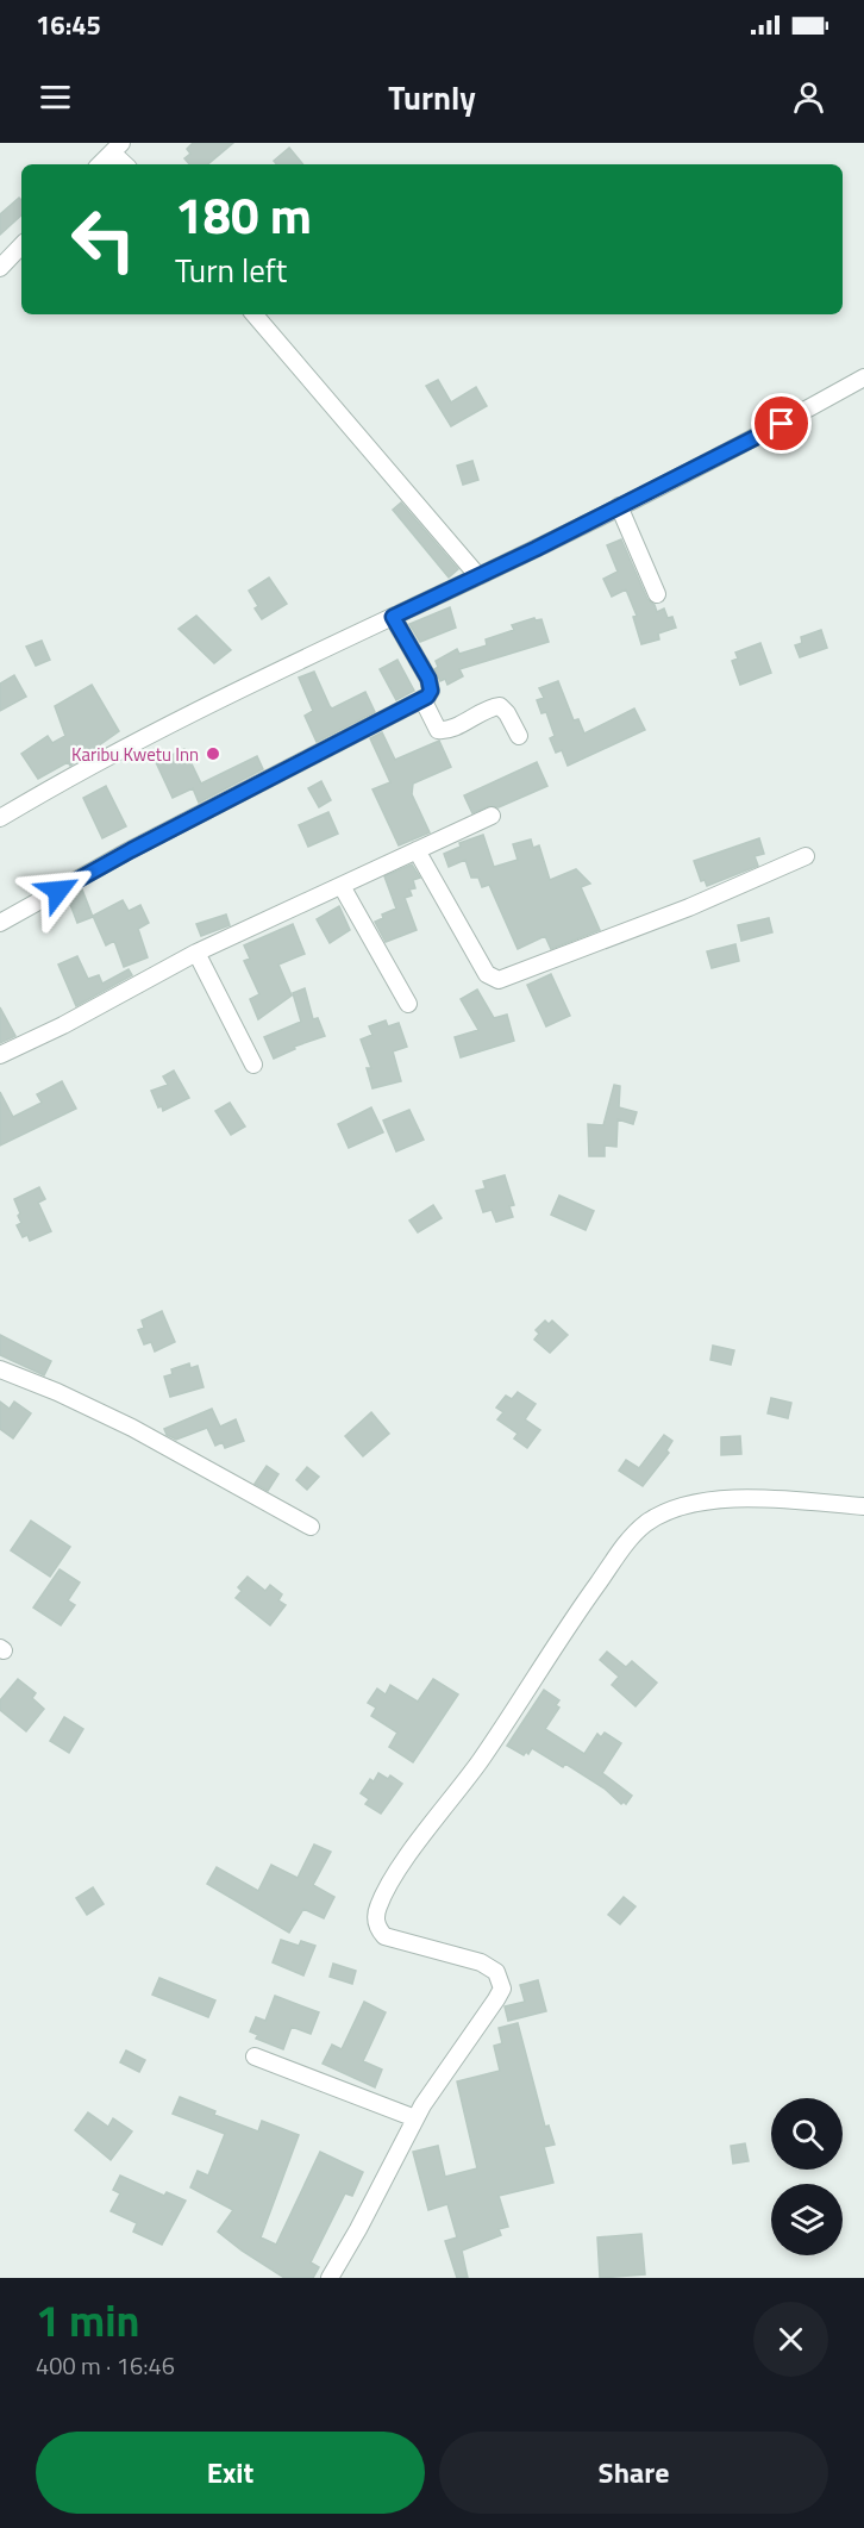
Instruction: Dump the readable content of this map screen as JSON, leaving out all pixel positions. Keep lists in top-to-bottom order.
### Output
{
  "places": ["Karibu Kwetu Inn"],
  "page": {
    "status": "16:45",
    "header": "Turnly",
    "turn": ["180 m", "Turn left"],
    "heading": ["1 min", "400 m · 16:46"],
    "buttons": ["Exit", "Share"]
  }
}
